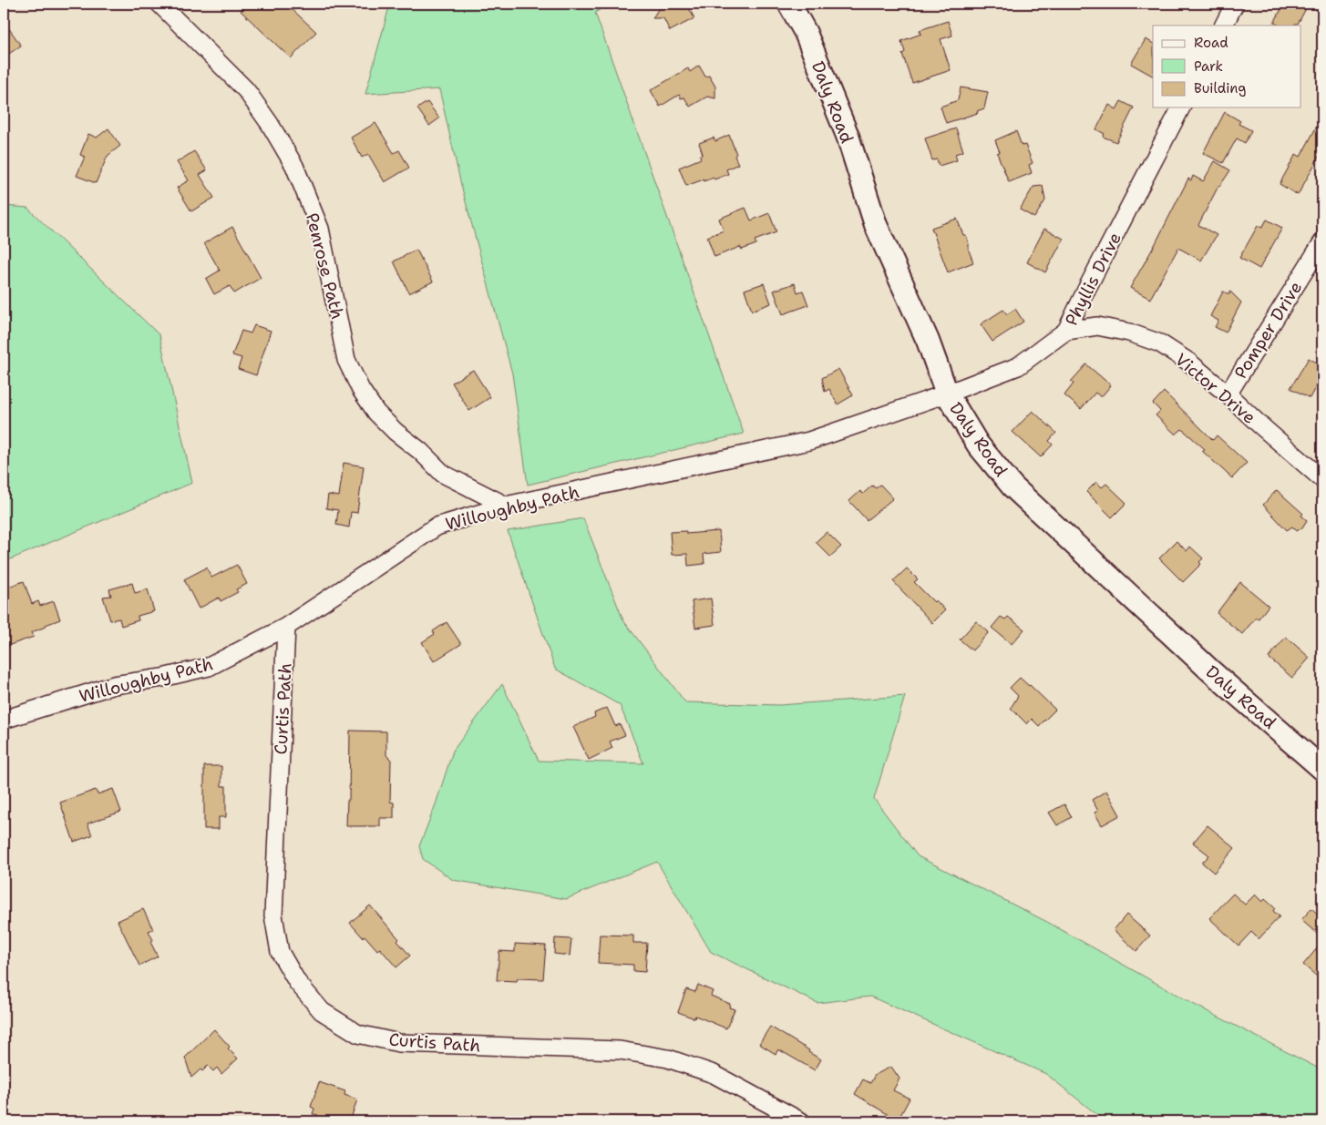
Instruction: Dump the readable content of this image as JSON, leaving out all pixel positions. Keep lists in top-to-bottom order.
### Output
{
  "streets": {
    "street": [
      "Daly Road",
      "Penrose Path",
      "Phyllis Drive",
      "Pomper Drive",
      "Victor Drive",
      "Willoughby Path",
      "Curtis Path"
    ]
  },
  "crossings": [
    ["Daly Road", "Phyllis Drive"],
    ["Daly Road", "Willoughby Path"],
    ["Penrose Path", "Willoughby Path"],
    ["Phyllis Drive", "Victor Drive"],
    ["Phyllis Drive", "Willoughby Path"],
    ["Pomper Drive", "Victor Drive"],
    ["Willoughby Path", "Curtis Path"]
  ],
  "legend": ["Road", "Park", "Building"]
}
